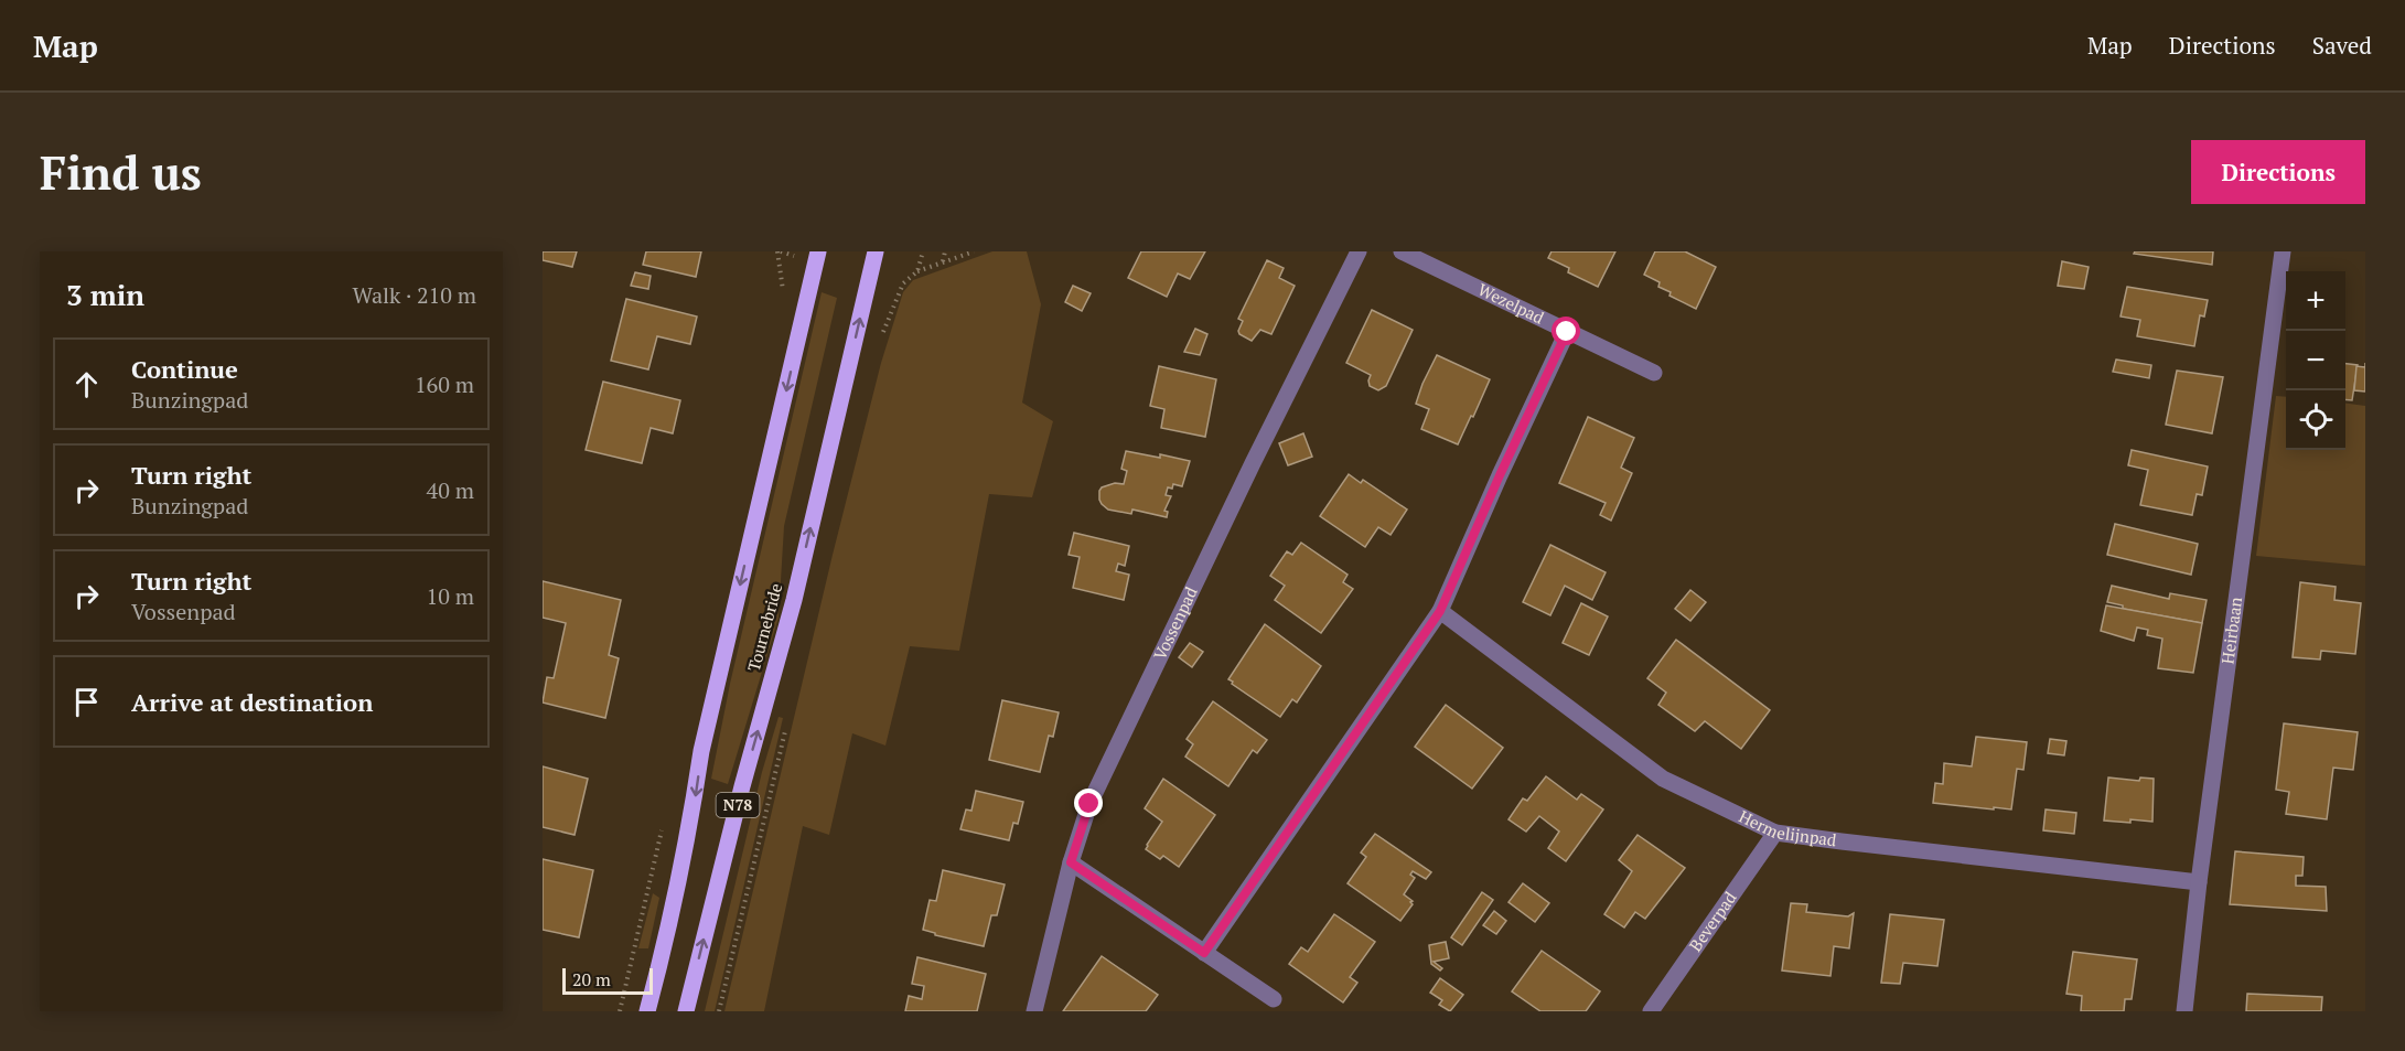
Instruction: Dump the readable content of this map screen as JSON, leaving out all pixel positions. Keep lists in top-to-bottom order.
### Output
{
  "streets": {
    "main road": ["Tournebride", "N78"],
    "street": [
      "Wezelpad",
      "Vossenpad",
      "Heirbaan",
      "Hermelijnpad",
      "Beverpad"
    ]
  },
  "crossings": [
    ["Heirbaan", "Hermelijnpad"],
    ["Hermelijnpad", "Beverpad"]
  ],
  "scale_bar": "20 m",
  "page": {
    "header": "Map",
    "nav": ["Map", "Directions", "Saved"],
    "buttons": "Directions",
    "title": "Find us",
    "heading": ["3 min", "Walk · 210 m"],
    "map_buttons": ["+", "−"],
    "list": [
      ["Continue", "Bunzingpad", "160 m"],
      ["Turn right", "Bunzingpad", "40 m"],
      ["Turn right", "Vossenpad", "10 m"],
      "Arrive at destination"
    ],
    "scale": "20 m"
  }
}
